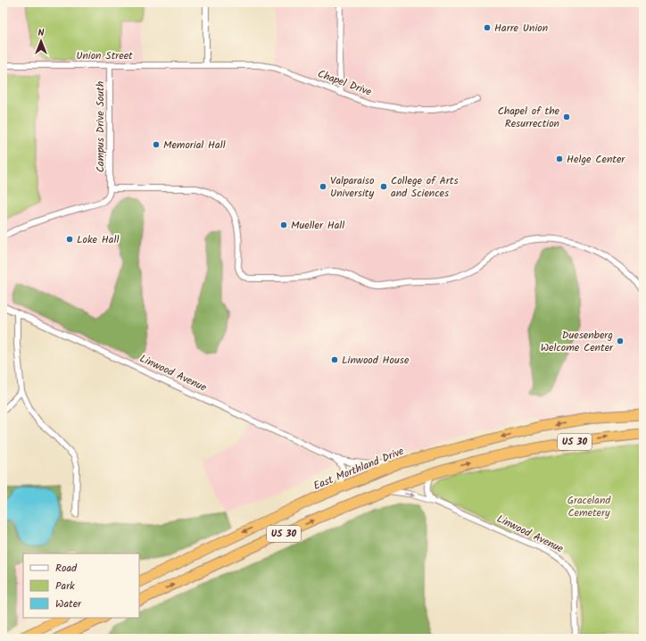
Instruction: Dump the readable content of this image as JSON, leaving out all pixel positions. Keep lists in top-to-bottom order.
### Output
{
  "streets": {
    "highway": ["US 30", "East Morthland Drive"],
    "street": [
      "Union Street",
      "Chapel Drive",
      "Campus Drive South",
      "Linwood Avenue"
    ]
  },
  "crossings": [
    ["Union Street", "Chapel Drive"],
    ["Union Street", "Campus Drive South"],
    ["Linwood Avenue", "US 30"],
    ["Linwood Avenue", "East Morthland Drive"]
  ],
  "parks": ["Graceland Cemetery"],
  "places": [
    "Harre Union",
    "Chapel of the Resurrection",
    "Memorial Hall",
    "Helge Center",
    "Valparaiso University",
    "College of Arts and Sciences",
    "Mueller Hall",
    "Loke Hall",
    "Duesenberg Welcome Center",
    "Linwood House"
  ],
  "legend": ["Road", "Park", "Water"],
  "north": "top"
}
